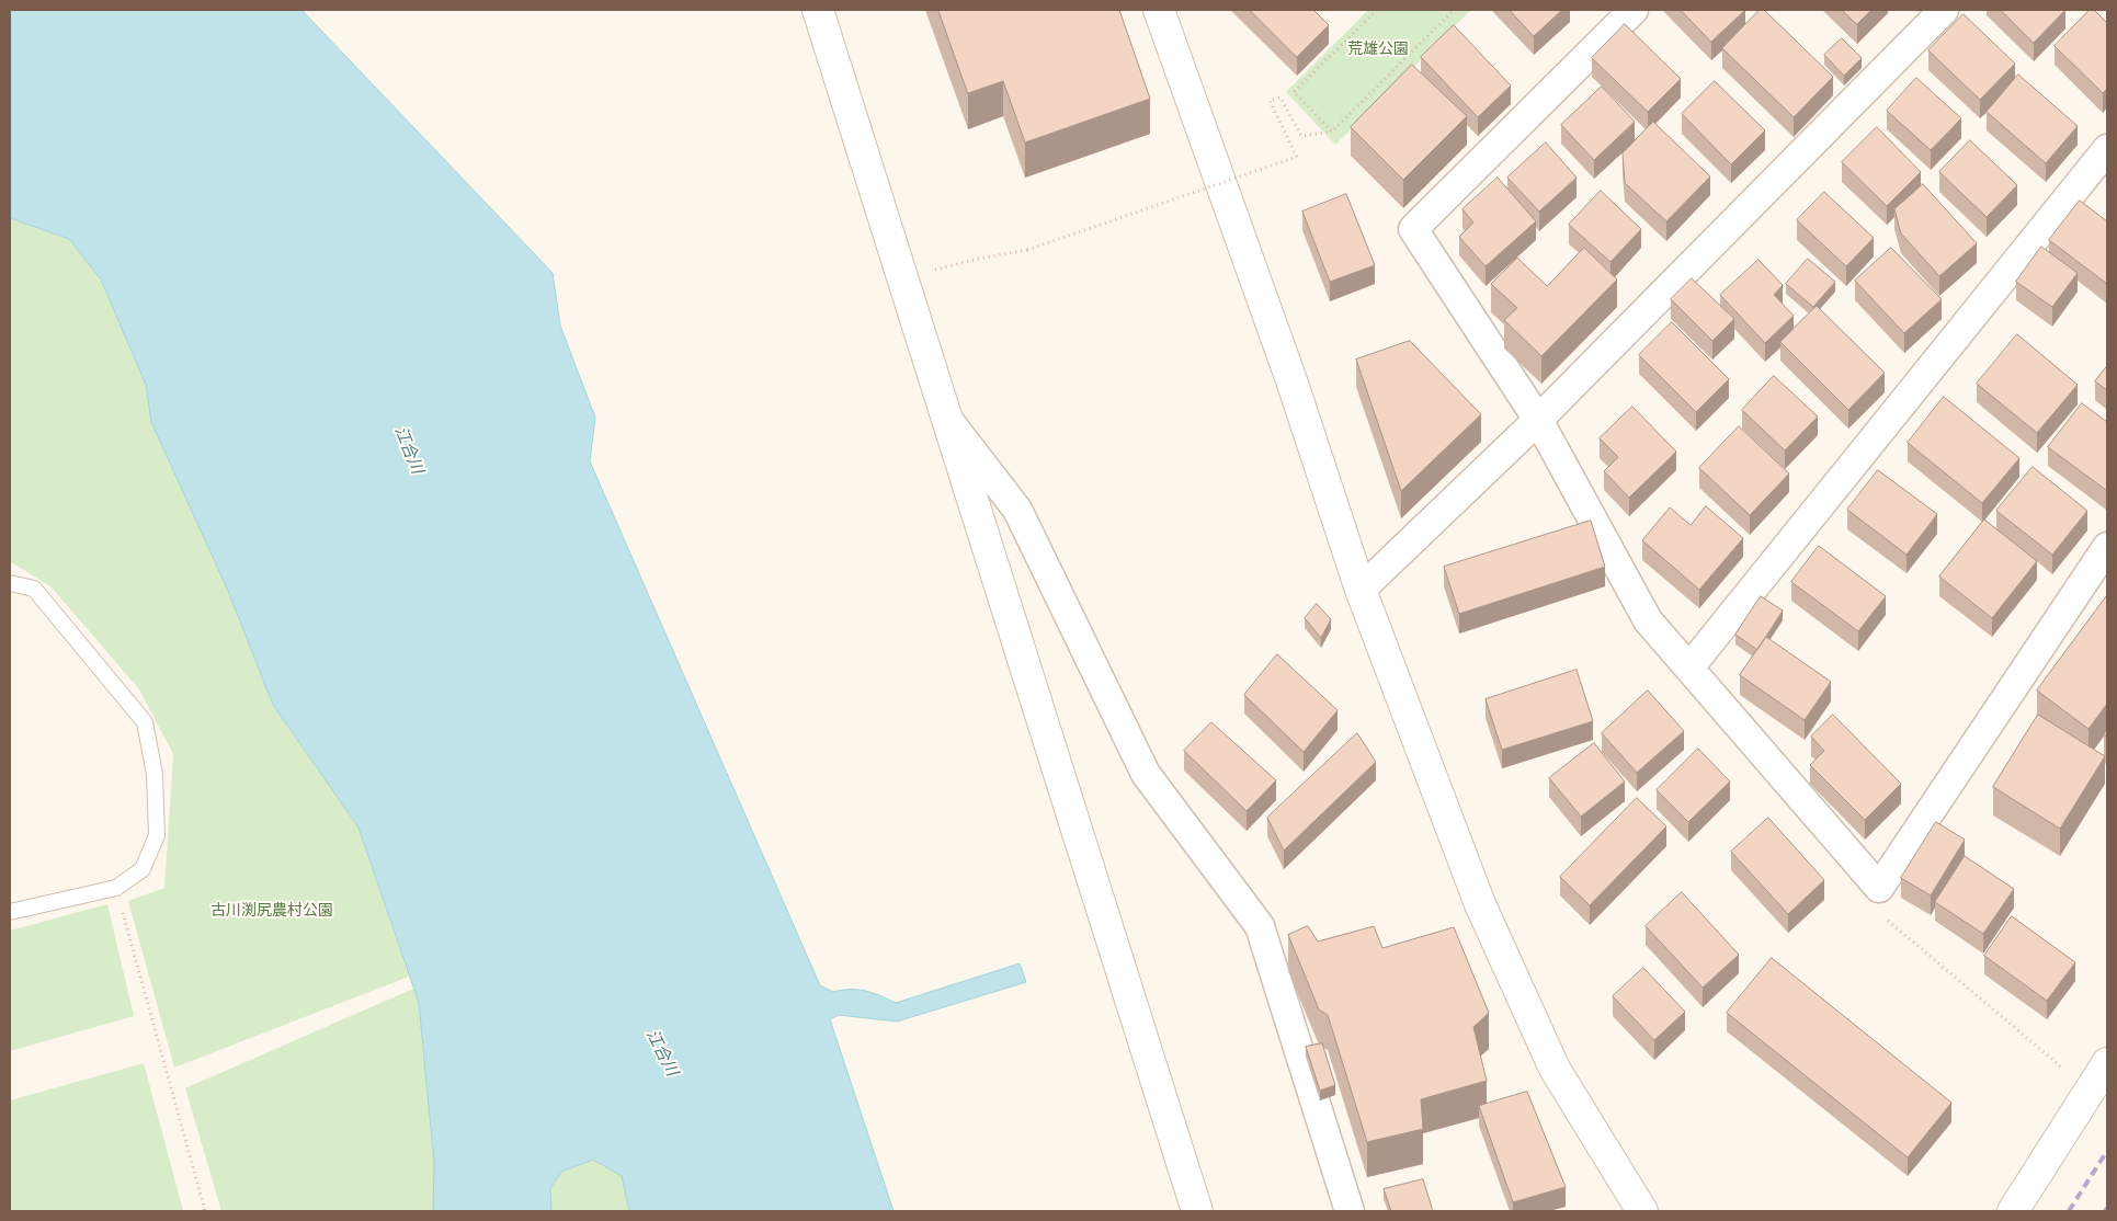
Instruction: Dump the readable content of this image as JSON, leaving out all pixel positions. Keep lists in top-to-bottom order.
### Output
{
  "water": ["江合川"],
  "parks": ["荒雄公園", "古川渕尻農村公園"]
}
